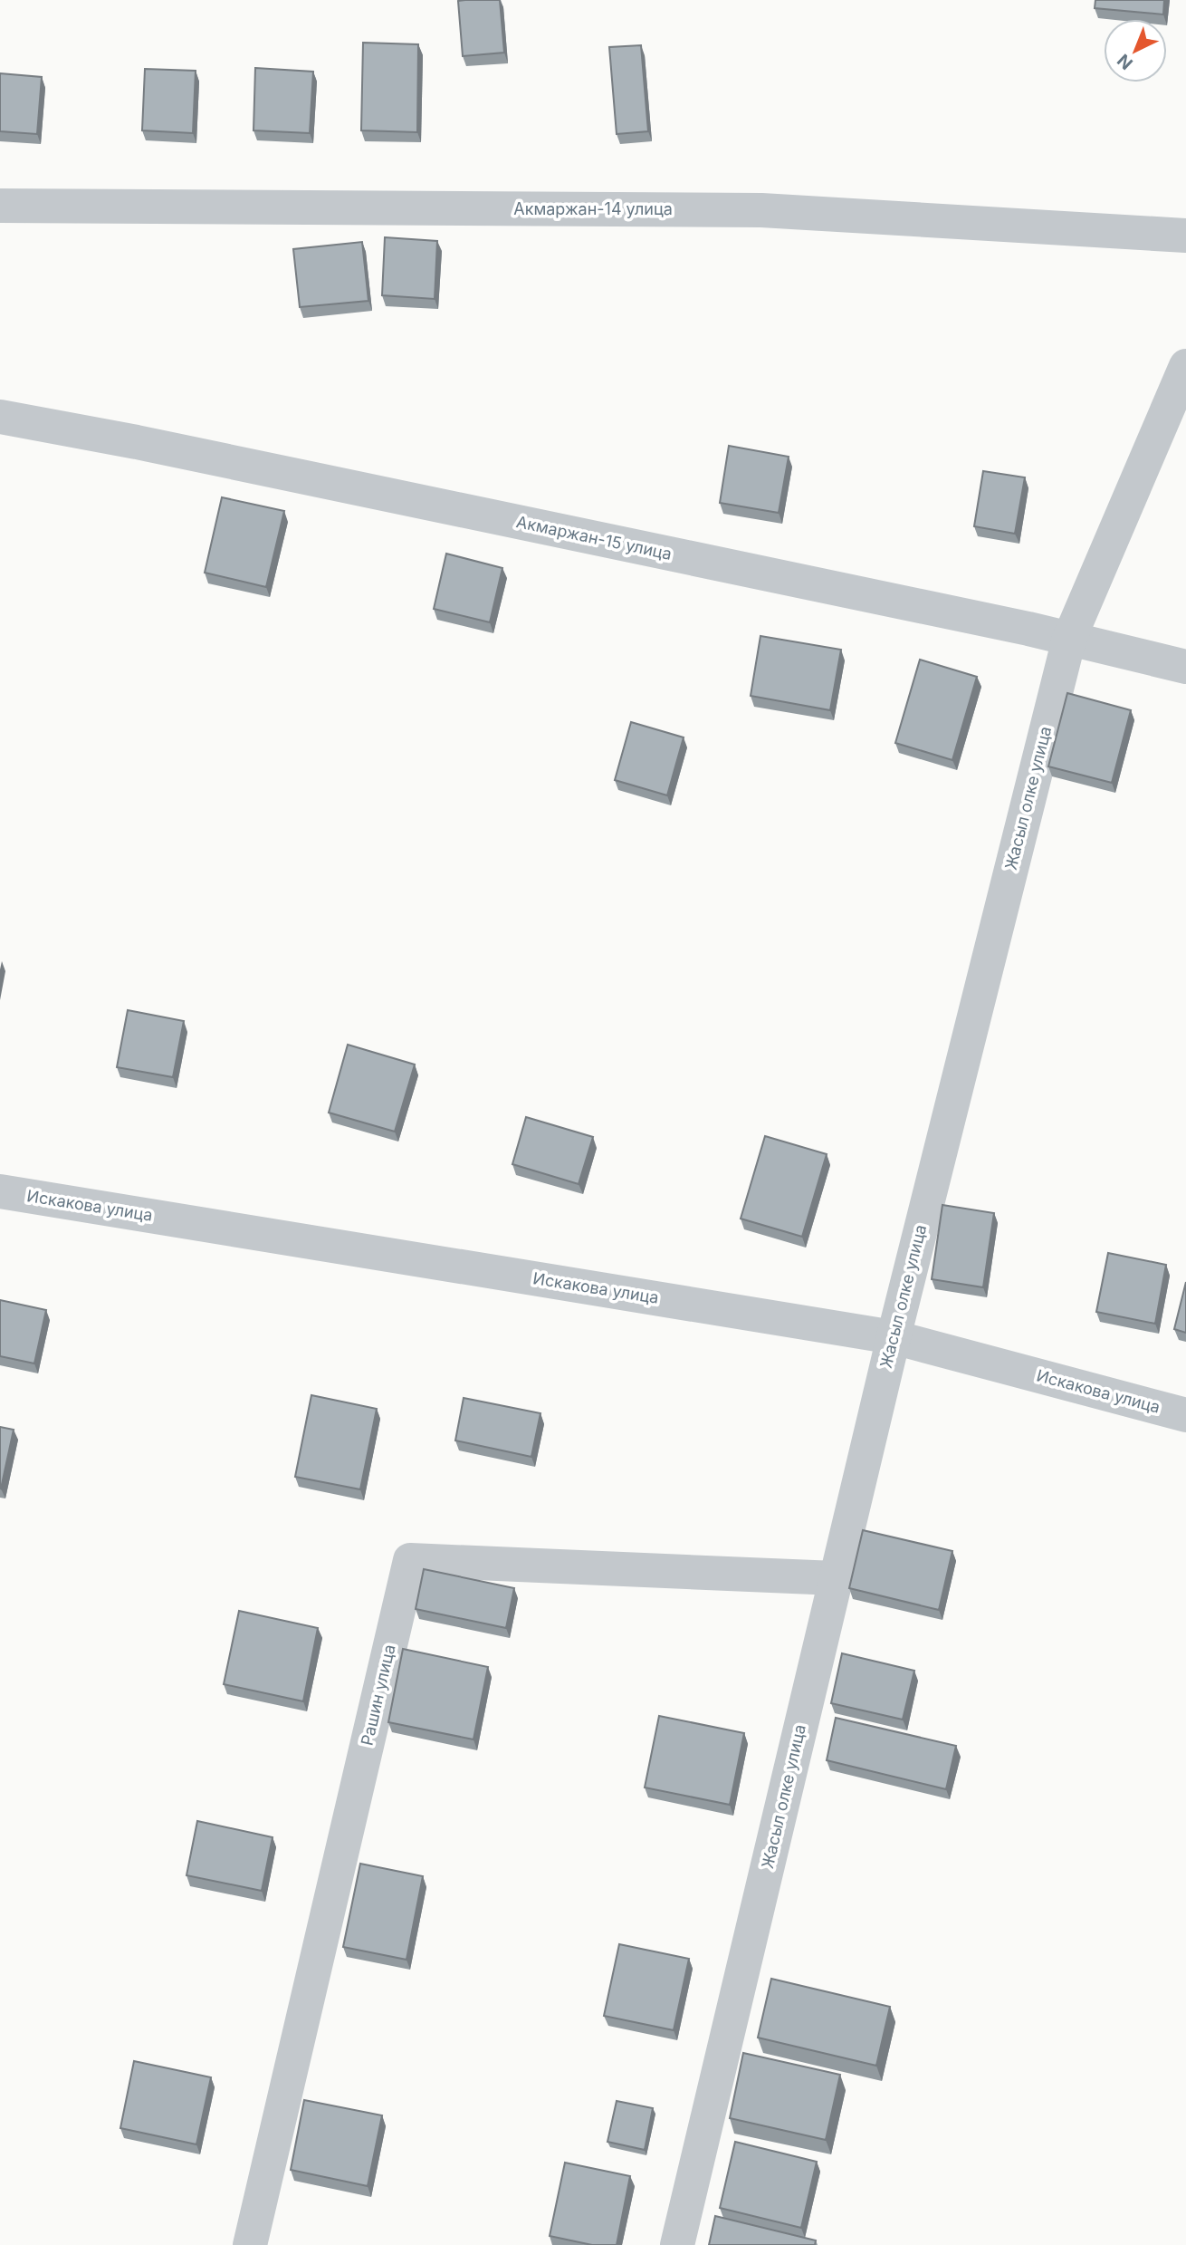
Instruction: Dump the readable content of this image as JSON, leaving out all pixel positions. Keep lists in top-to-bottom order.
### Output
{
  "streets": {
    "street": [
      "Акмаржан-14 улица",
      "Акмаржан-15 улица",
      "Жасыл олке улица",
      "Искакова улица",
      "Рашин улица"
    ]
  },
  "crossings": [
    ["Акмаржан-15 улица", "Жасыл олке улица"],
    ["Жасыл олке улица", "Искакова улица"],
    ["Жасыл олке улица", "Рашин улица"]
  ],
  "north": "bottom left"
}
